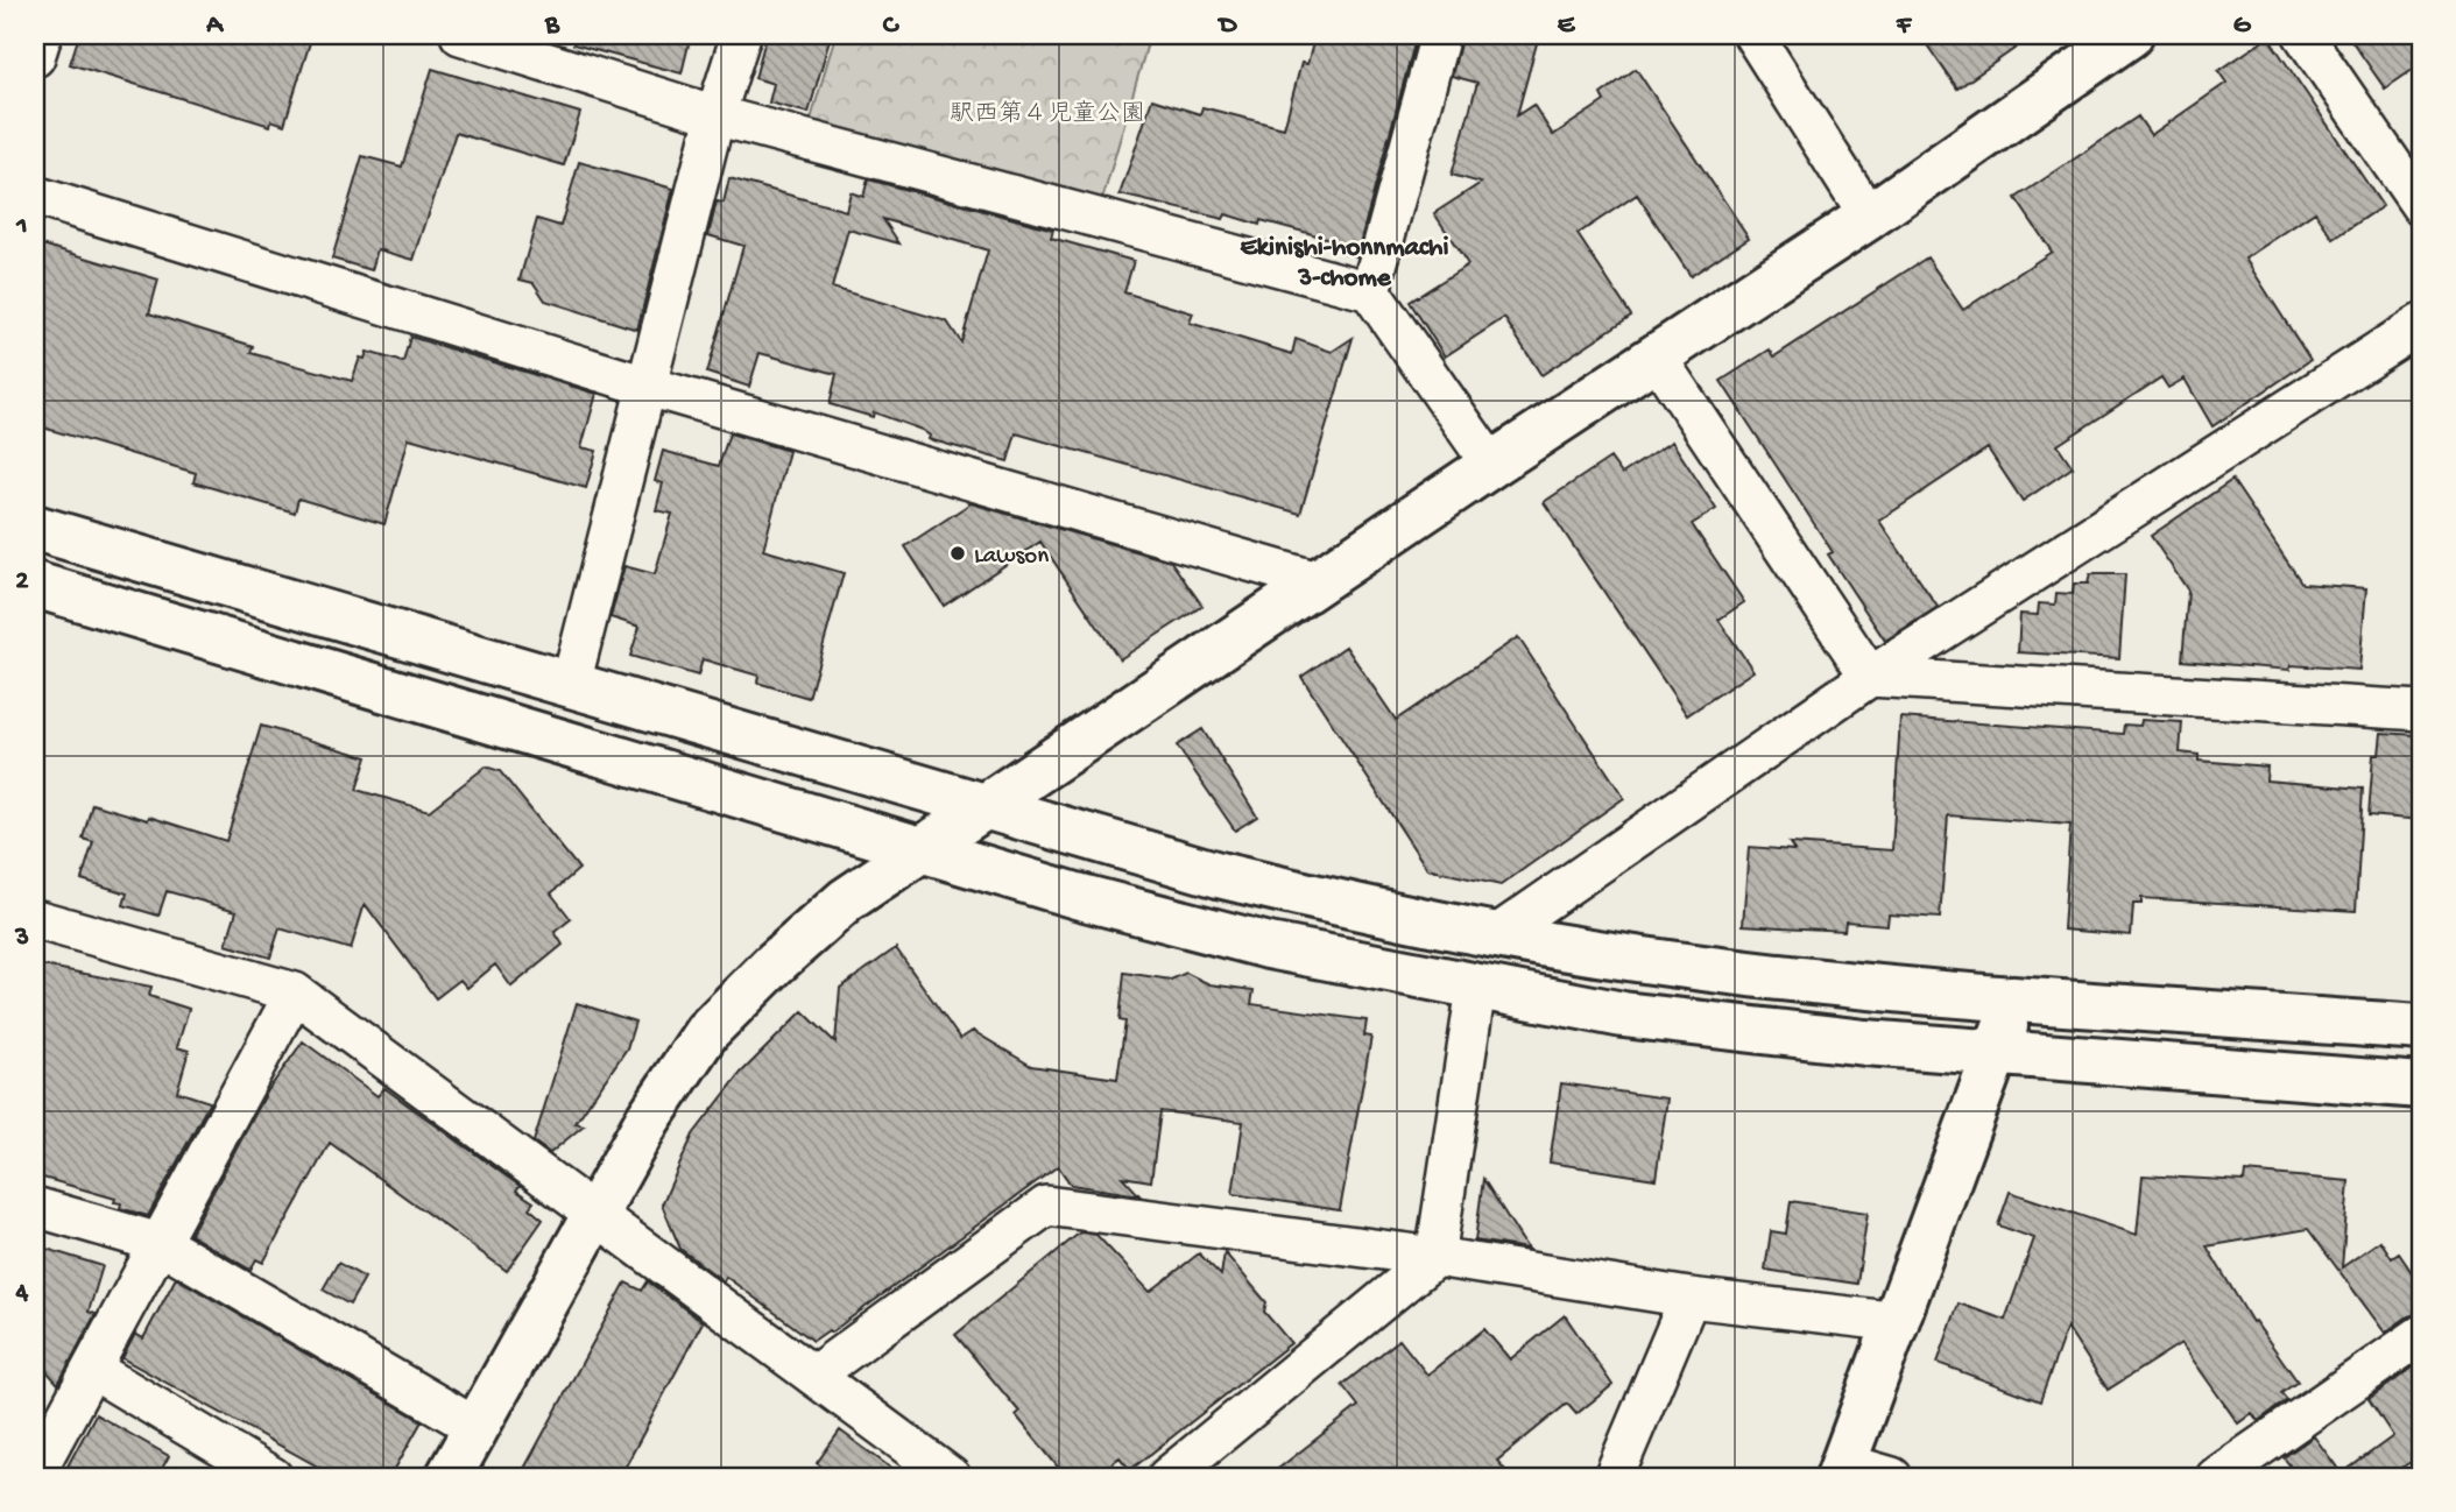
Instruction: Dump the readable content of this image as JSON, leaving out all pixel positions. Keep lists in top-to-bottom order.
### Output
{
  "districts": ["Ekinishi-honnmachi 3-chome"],
  "parks": ["駅西第４児童公園"],
  "places": ["Lawson"],
  "grid": {
    "columns": [
      "A",
      "B",
      "C",
      "D",
      "E",
      "F",
      "G"
    ],
    "rows": [
      "1",
      "2",
      "3",
      "4"
    ]
  }
}
